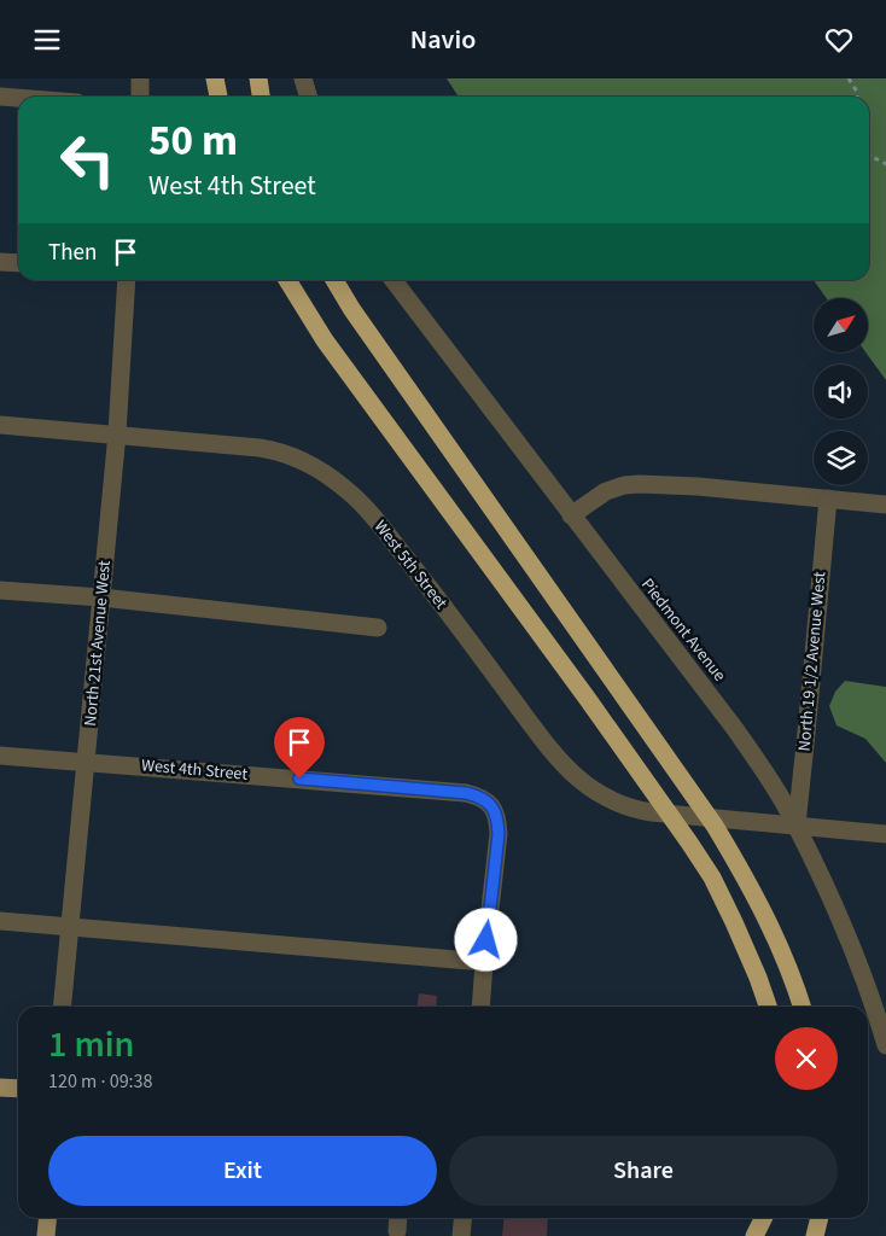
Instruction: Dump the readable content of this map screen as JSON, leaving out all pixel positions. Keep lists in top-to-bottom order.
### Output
{
  "streets": {
    "street": [
      "West 5th Street",
      "Piedmont Avenue",
      "North 21st Avenue West",
      "North 19 1/2 Avenue West",
      "West 4th Street"
    ]
  },
  "crossings": [
    ["West 5th Street", "Piedmont Avenue"],
    ["West 5th Street", "North 21st Avenue West"],
    ["West 5th Street", "North 19 1/2 Avenue West"],
    ["Piedmont Avenue", "North 19 1/2 Avenue West"],
    ["North 21st Avenue West", "West 4th Street"]
  ],
  "north": "top right",
  "page": {
    "header": "Navio",
    "turn": ["50 m", "West 4th Street"],
    "then": "Then",
    "heading": ["1 min", "120 m · 09:38"],
    "buttons": ["Exit", "Share"]
  }
}
